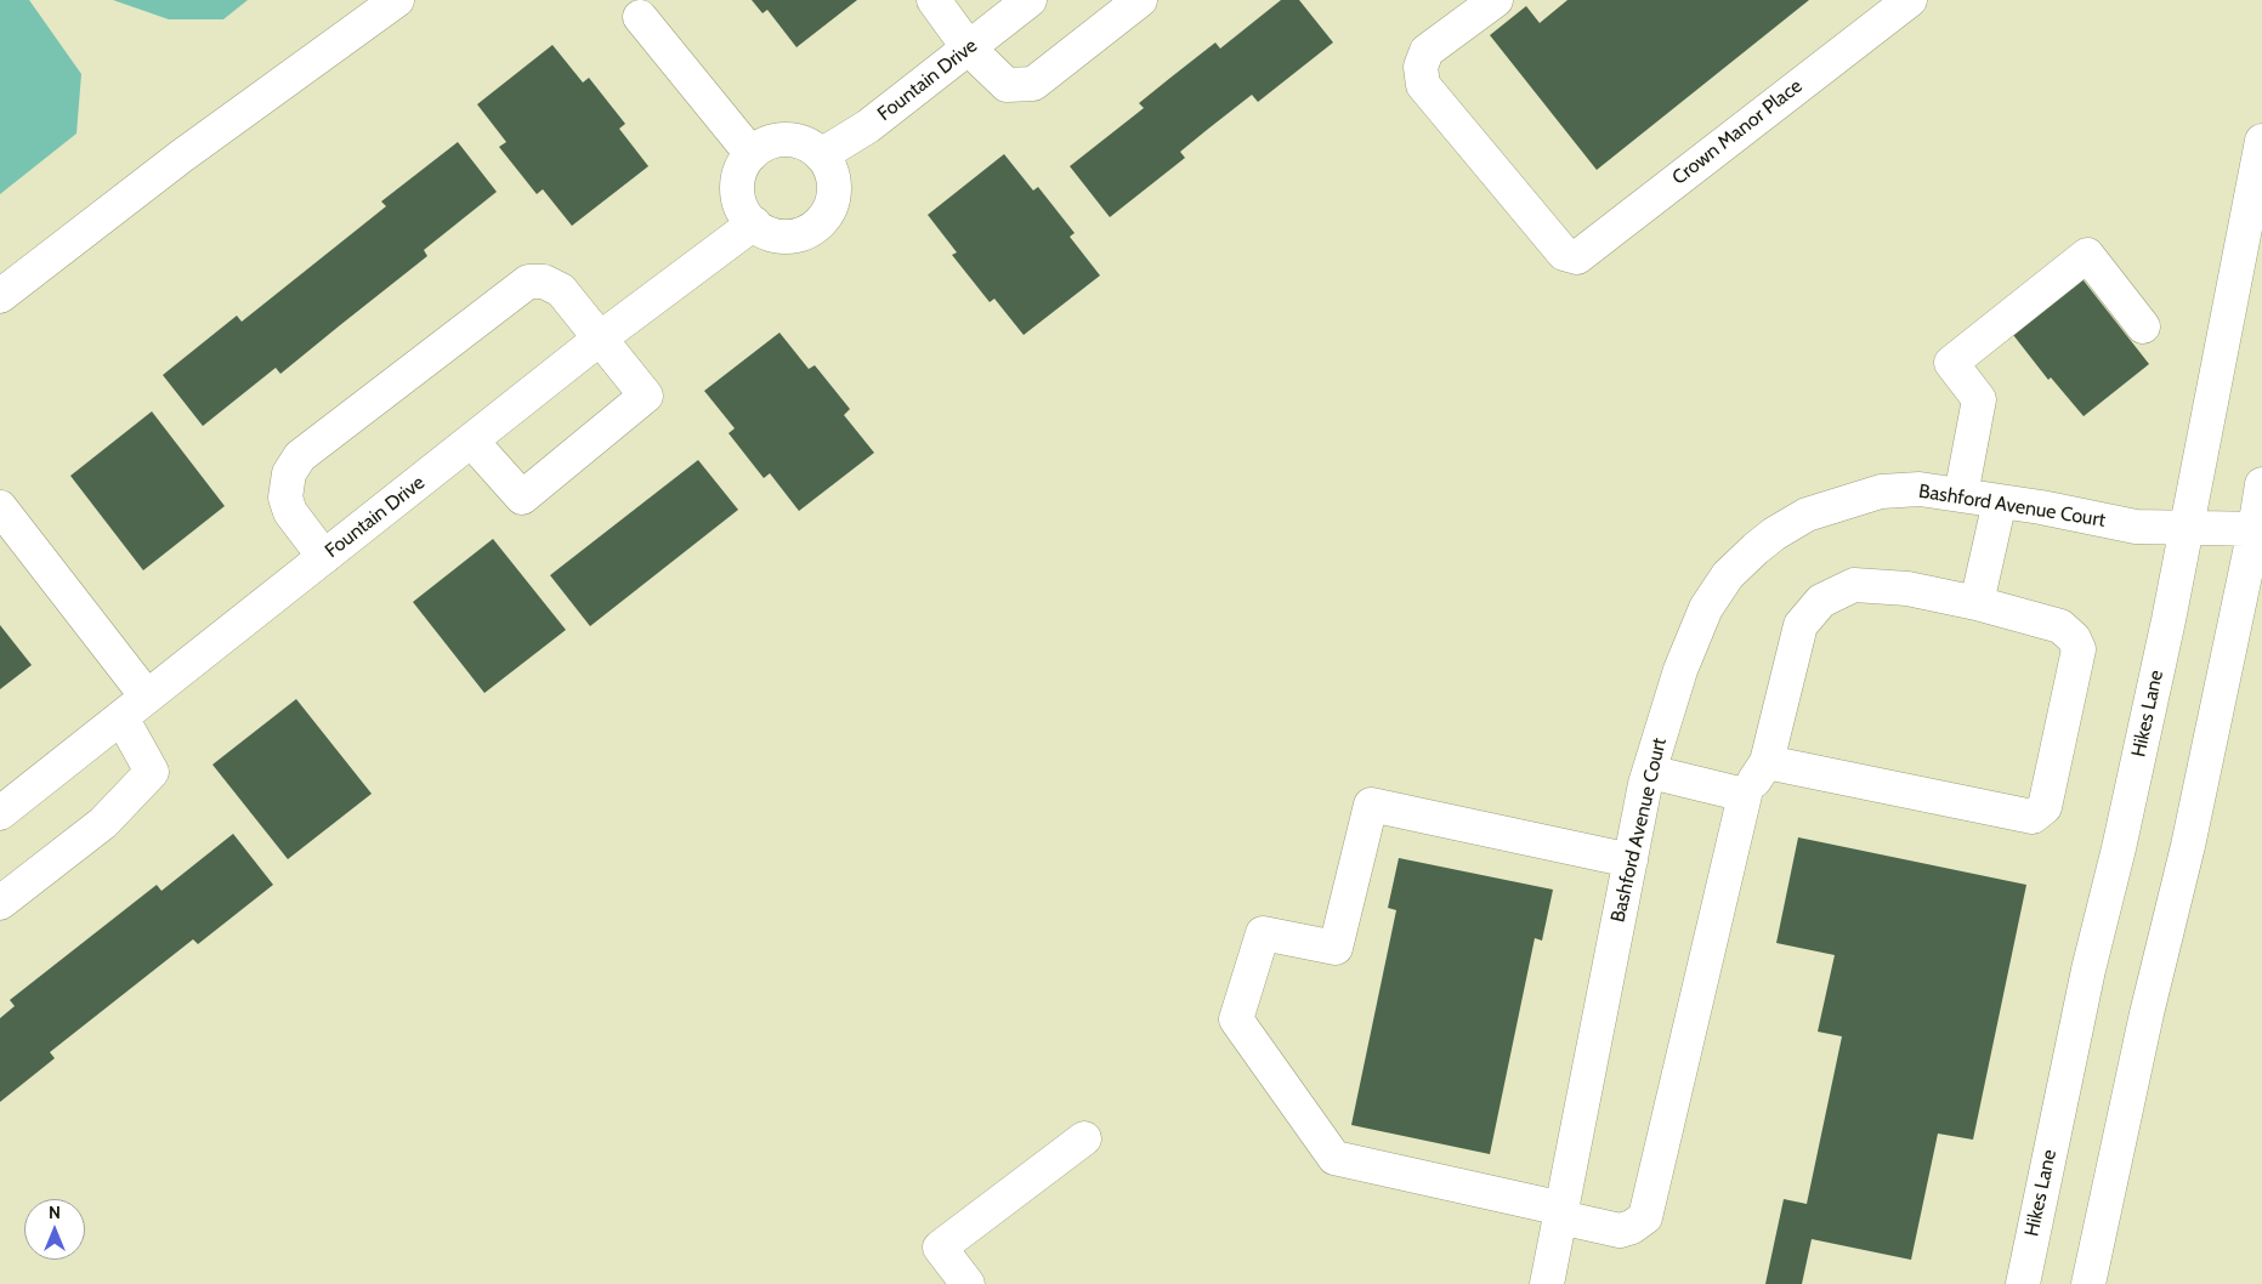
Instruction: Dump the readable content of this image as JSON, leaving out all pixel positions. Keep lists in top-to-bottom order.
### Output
{
  "streets": {
    "street": [
      "Fountain Drive",
      "Crown Manor Place",
      "Bashford Avenue Court",
      "Hikes Lane"
    ]
  },
  "crossings": [
    ["Bashford Avenue Court", "Hikes Lane"]
  ],
  "north": "top"
}
